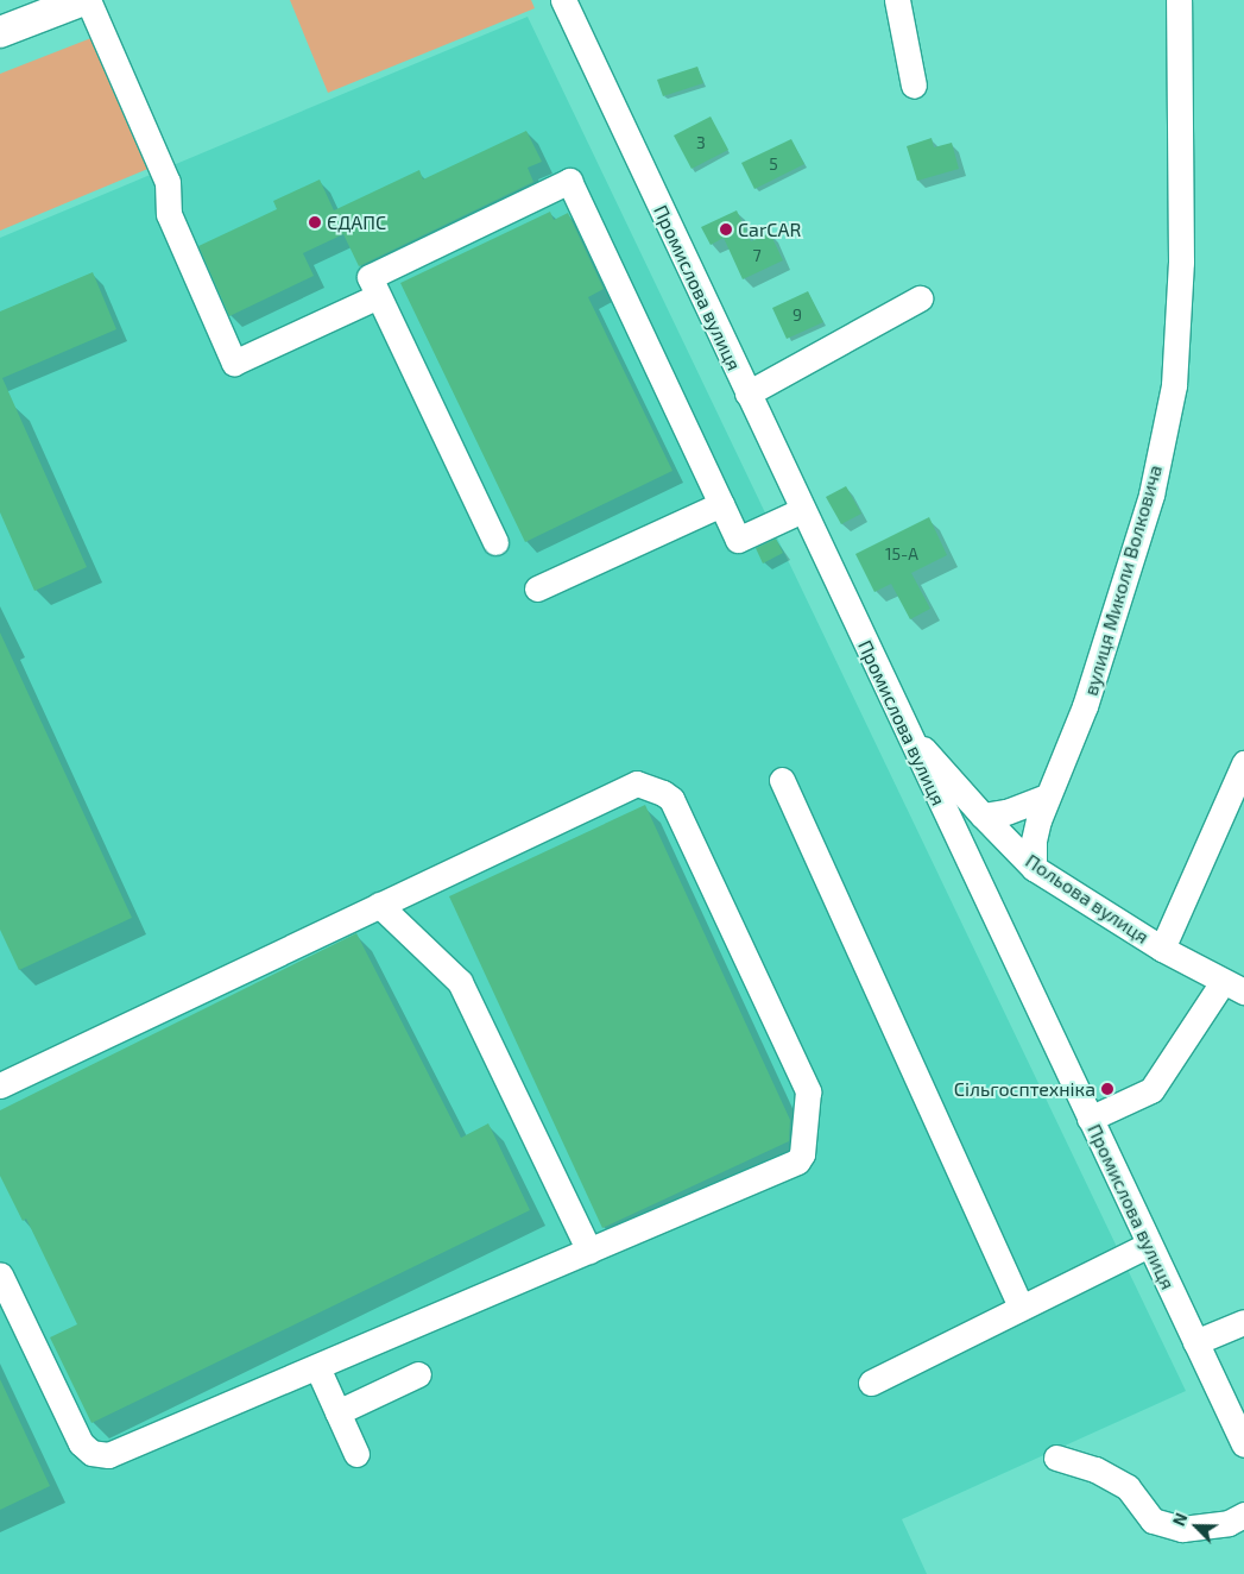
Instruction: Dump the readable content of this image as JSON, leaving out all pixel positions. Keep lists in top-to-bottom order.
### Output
{
  "streets": {
    "street": ["Промислова вулиця", "вулиця Миколи Волковича", "Польова вулиця"]
  },
  "crossings": [
    ["Промислова вулиця", "Польова вулиця"],
    ["вулиця Миколи Волковича", "Польова вулиця"]
  ],
  "places": ["ЄДАПС", "CarCAR", "Сільгосптехніка"],
  "house_numbers": [
    "3",
    "5",
    "7",
    "9",
    "15-А"
  ],
  "north": "top left"
}
